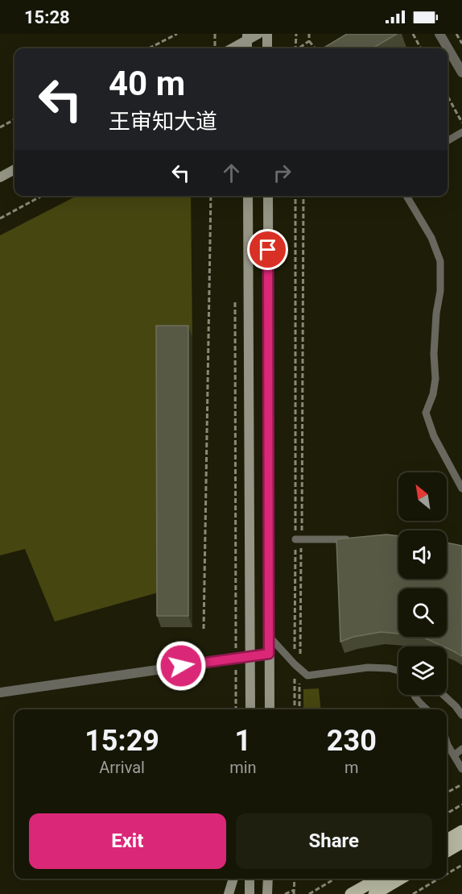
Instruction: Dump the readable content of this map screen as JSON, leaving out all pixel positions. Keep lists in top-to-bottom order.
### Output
{
  "north": "top left",
  "page": {
    "status": "15:28",
    "turn": ["40 m", "王审知大道"],
    "eta": [
      "15:29",
      "Arrival",
      "1",
      "min",
      "230",
      "m"
    ],
    "buttons": ["Exit", "Share"]
  }
}
